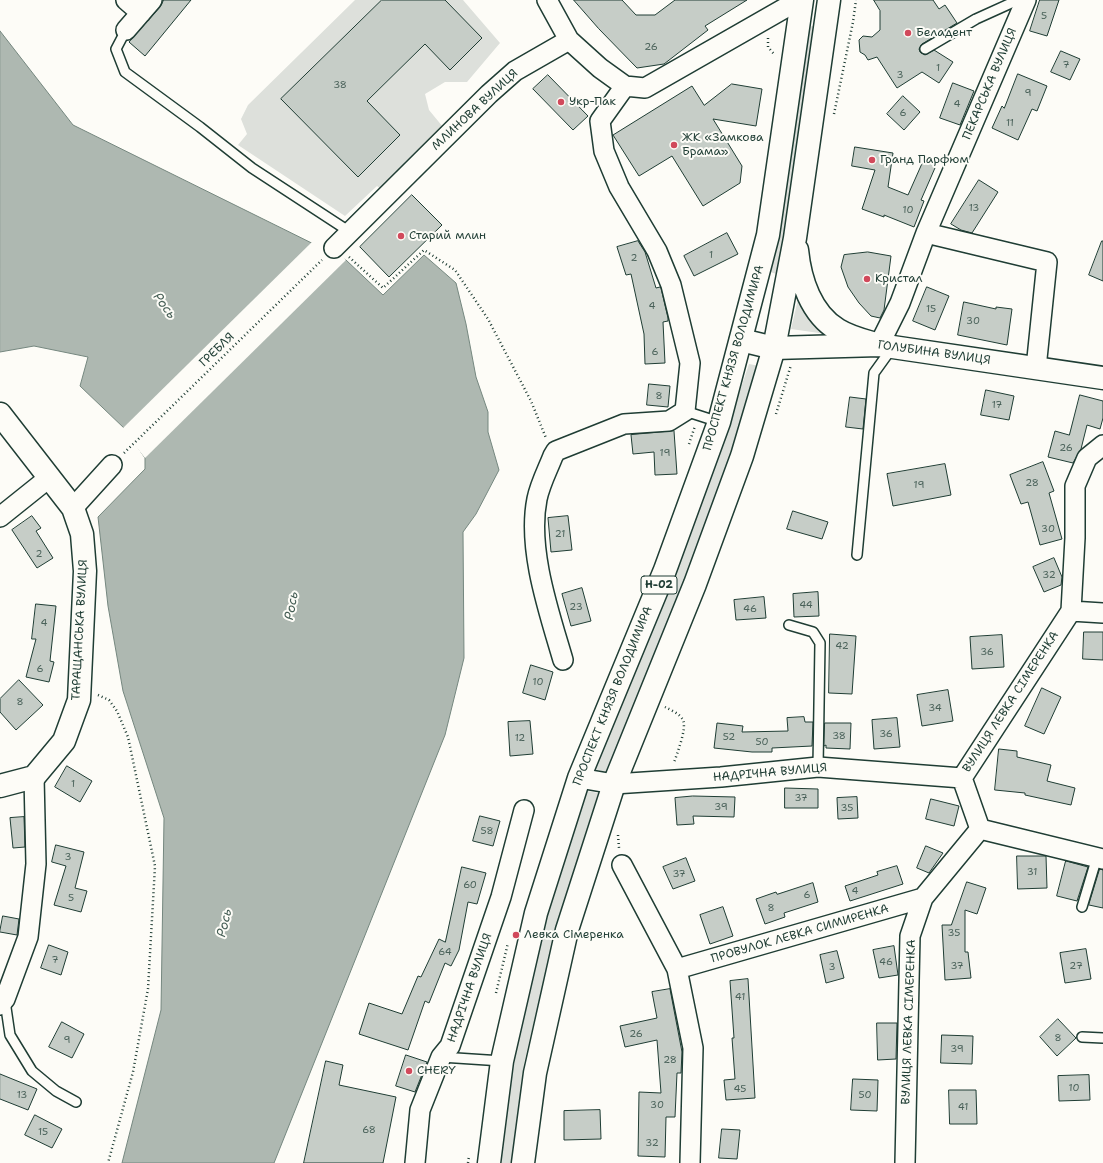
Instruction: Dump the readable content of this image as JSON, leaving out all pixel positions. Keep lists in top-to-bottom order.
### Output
{
  "streets": {
    "main road": [
      "ГОЛУБИНА ВУЛИЦЯ",
      "ПРОСПЕКТ КНЯЗЯ ВОЛОДИМИРА",
      "Н-02",
      "ТАРАЩАНСЬКА ВУЛИЦЯ"
    ],
    "street": [
      "ПЕКАРСЬКА ВУЛИЦЯ",
      "МЛИНОВА ВУЛИЦЯ",
      "ВУЛИЦЯ ЛЕВКА СІМЕРЕНКА",
      "НАДРІЧНА ВУЛИЦЯ",
      "ПРОВУЛОК ЛЕВКА СИМИРЕНКА"
    ],
    "path": ["ГРЕБЛЯ"]
  },
  "crossings": [
    ["ПЕКАРСЬКА ВУЛИЦЯ", "ГОЛУБИНА ВУЛИЦЯ"],
    ["МЛИНОВА ВУЛИЦЯ", "ГРЕБЛЯ"],
    ["ГОЛУБИНА ВУЛИЦЯ", "ПРОСПЕКТ КНЯЗЯ ВОЛОДИМИРА"],
    ["ГОЛУБИНА ВУЛИЦЯ", "Н-02"],
    ["ПРОСПЕКТ КНЯЗЯ ВОЛОДИМИРА", "НАДРІЧНА ВУЛИЦЯ"],
    ["Н-02", "НАДРІЧНА ВУЛИЦЯ"],
    ["ВУЛИЦЯ ЛЕВКА СІМЕРЕНКА", "НАДРІЧНА ВУЛИЦЯ"],
    ["ВУЛИЦЯ ЛЕВКА СІМЕРЕНКА", "ПРОВУЛОК ЛЕВКА СИМИРЕНКА"]
  ],
  "water": ["Рось"],
  "places": [
    "Беладент",
    "Укр-Пак",
    "ЖК «Замкова Брама»",
    "Гранд Парфюм",
    "Старий млин",
    "Кристал",
    "Левка Сімеренка",
    "CHERY"
  ],
  "house_numbers": [
    "5",
    "26",
    "7",
    "1",
    "3",
    "38",
    "9",
    "4",
    "6",
    "11",
    "13",
    "10",
    "1",
    "2",
    "4",
    "15",
    "30",
    "6",
    "8",
    "17",
    "26",
    "19",
    "28",
    "19",
    "30",
    "21",
    "2",
    "32",
    "44",
    "23",
    "46",
    "4",
    "42",
    "36",
    "6",
    "10",
    "8",
    "34",
    "36",
    "38",
    "52",
    "12",
    "50",
    "1",
    "37",
    "39",
    "35",
    "58",
    "3",
    "31",
    "37",
    "60",
    "4",
    "6",
    "5",
    "8",
    "35",
    "64",
    "7",
    "46",
    "37",
    "27",
    "3",
    "41",
    "26",
    "8",
    "9",
    "39",
    "28",
    "10",
    "45",
    "13",
    "50",
    "30",
    "41",
    "68",
    "15",
    "32"
  ]
}
